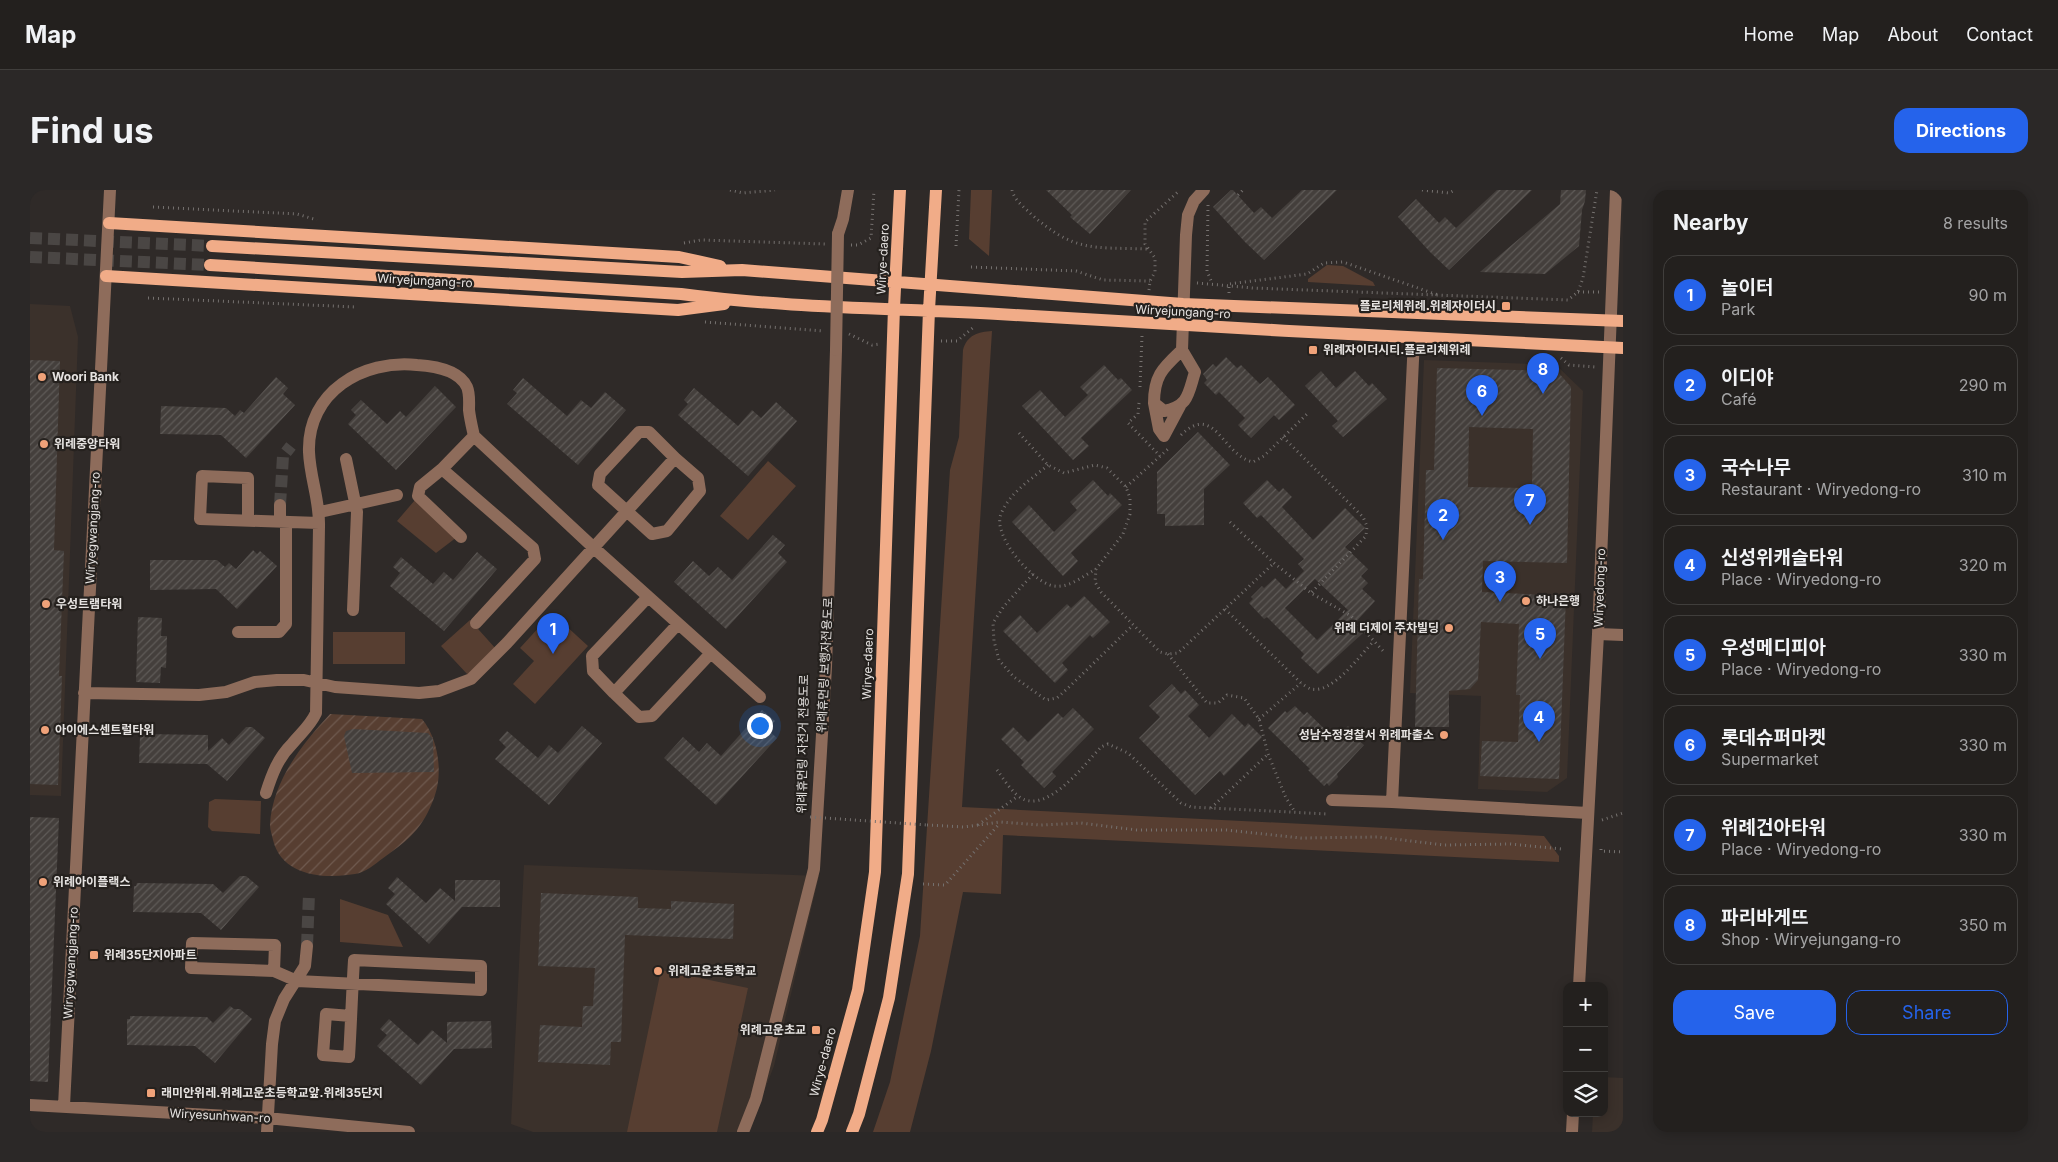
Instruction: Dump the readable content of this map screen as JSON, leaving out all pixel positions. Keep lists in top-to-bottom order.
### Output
{
  "streets": {
    "main road": ["Wirye-daero", "Wiryejungang-ro"],
    "street": [
      "Wiryegwangjang-ro",
      "Wiryedong-ro",
      "위례휴먼링 보행자전용도로",
      "Wiryesunhwan-ro"
    ]
  },
  "crossings": [
    ["Wirye-daero", "Wiryejungang-ro"],
    ["Wiryejungang-ro", "Wiryegwangjang-ro"],
    ["Wiryejungang-ro", "Wiryedong-ro"],
    ["Wiryegwangjang-ro", "Wiryesunhwan-ro"]
  ],
  "places": {
    "transit": [
      "플로리체위례.위례자이더시",
      "위례자이더시티.플로리체위례",
      "위례35단지아파트",
      "위례고운초교",
      "래미안위레.위례고운초등학교앞.위례35단지"
    ],
    "other": [
      "Woori Bank",
      "위례중앙타워",
      "하나은행",
      "우성트램타워",
      "위례 더제이 주차빌딩",
      "아이에스센트럴타워",
      "성남수정경찰서 위례파출소",
      "위례아이플랙스",
      "위례고운초등학교"
    ]
  },
  "page": {
    "header": "Map",
    "nav": [
      "Home",
      "Map",
      "About",
      "Contact"
    ],
    "buttons": [
      "Directions",
      ["Save", "Share"]
    ],
    "title": "Find us",
    "heading": ["Nearby", "8 results"],
    "list": [
      {
        "mark": "1",
        "name": "놀이터",
        "note": "Park",
        "value": "90 m"
      },
      {
        "mark": "2",
        "name": "이디야",
        "note": "Café",
        "value": "290 m"
      },
      {
        "mark": "3",
        "name": "국수나무",
        "note": "Restaurant · Wiryedong-ro",
        "value": "310 m"
      },
      {
        "mark": "4",
        "name": "신성위캐슬타워",
        "note": "Place · Wiryedong-ro",
        "value": "320 m"
      },
      {
        "mark": "5",
        "name": "우성메디피아",
        "note": "Place · Wiryedong-ro",
        "value": "330 m"
      },
      {
        "mark": "6",
        "name": "롯데슈퍼마켓",
        "note": "Supermarket",
        "value": "330 m"
      },
      {
        "mark": "7",
        "name": "위례건아타워",
        "note": "Place · Wiryedong-ro",
        "value": "330 m"
      },
      {
        "mark": "8",
        "name": "파리바게뜨",
        "note": "Shop · Wiryejungang-ro",
        "value": "350 m"
      }
    ],
    "pins": [
      "8",
      "6",
      "7",
      "2",
      "3",
      "1",
      "5",
      "4"
    ],
    "map_buttons": ["+", "−"]
  }
}
